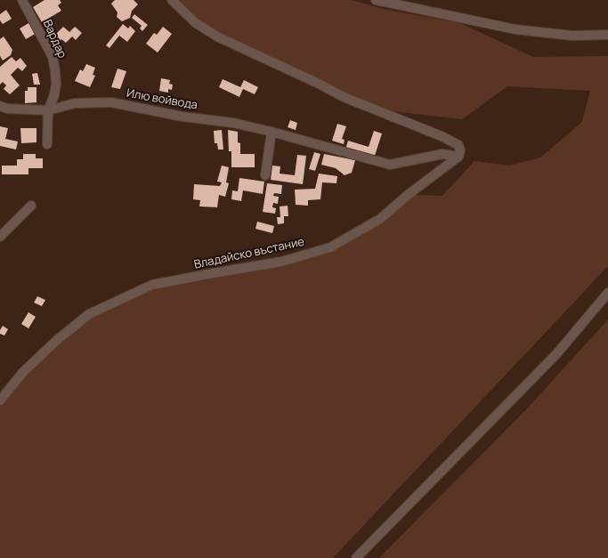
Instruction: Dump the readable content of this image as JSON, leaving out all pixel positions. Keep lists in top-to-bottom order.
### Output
{
  "streets": {
    "street": ["Вардар", "Илю войвода", "Владайско въстание"]
  },
  "crossings": [
    ["Вардар", "Илю войвода"],
    ["Илю войвода", "Владайско въстание"]
  ]
}
